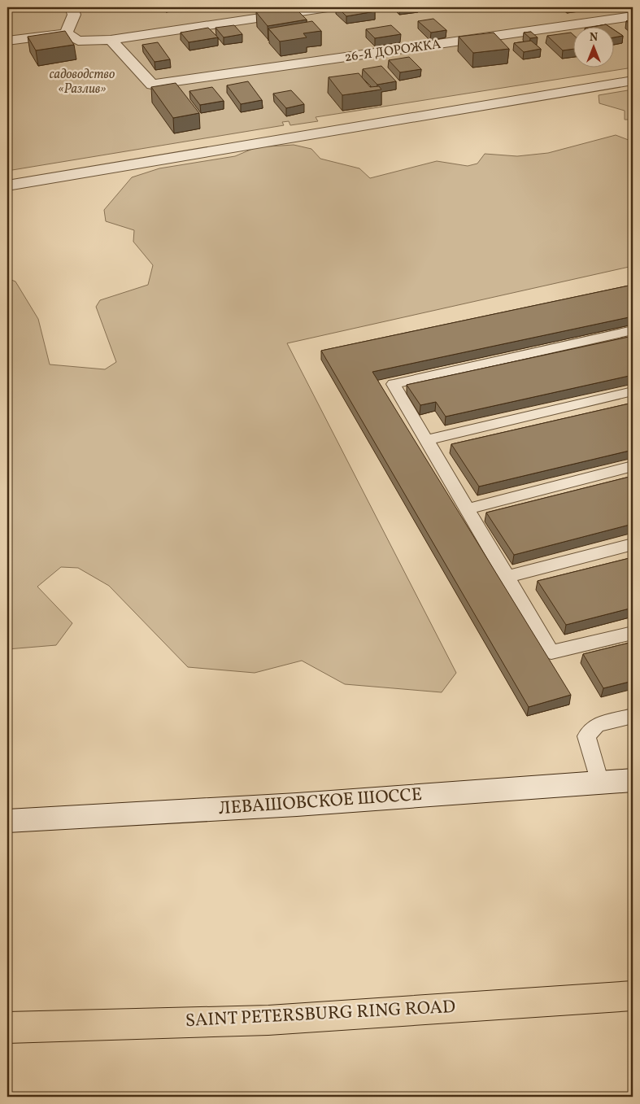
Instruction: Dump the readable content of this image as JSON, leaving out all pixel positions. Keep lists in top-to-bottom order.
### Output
{
  "streets": {
    "highway": ["SAINT PETERSBURG RING ROAD"],
    "street": ["26-Я ДОРОЖКА", "ЛЕВАШОВСКОЕ ШОССЕ"]
  },
  "parks": ["садоводство «Разлив»"],
  "north": "top"
}
